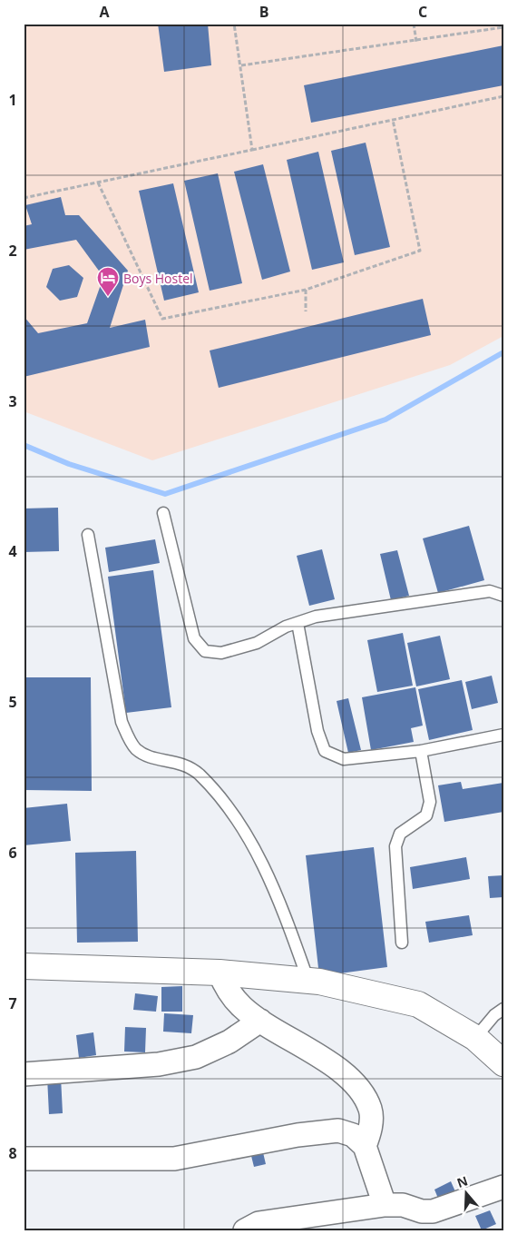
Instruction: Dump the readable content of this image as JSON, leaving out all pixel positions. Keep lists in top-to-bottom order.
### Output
{
  "places": {
    "hotel": ["Boys Hostel"]
  },
  "north": "top",
  "grid": {
    "columns": ["A", "B", "C"],
    "rows": [
      "1",
      "2",
      "3",
      "4",
      "5",
      "6",
      "7",
      "8"
    ]
  }
}
